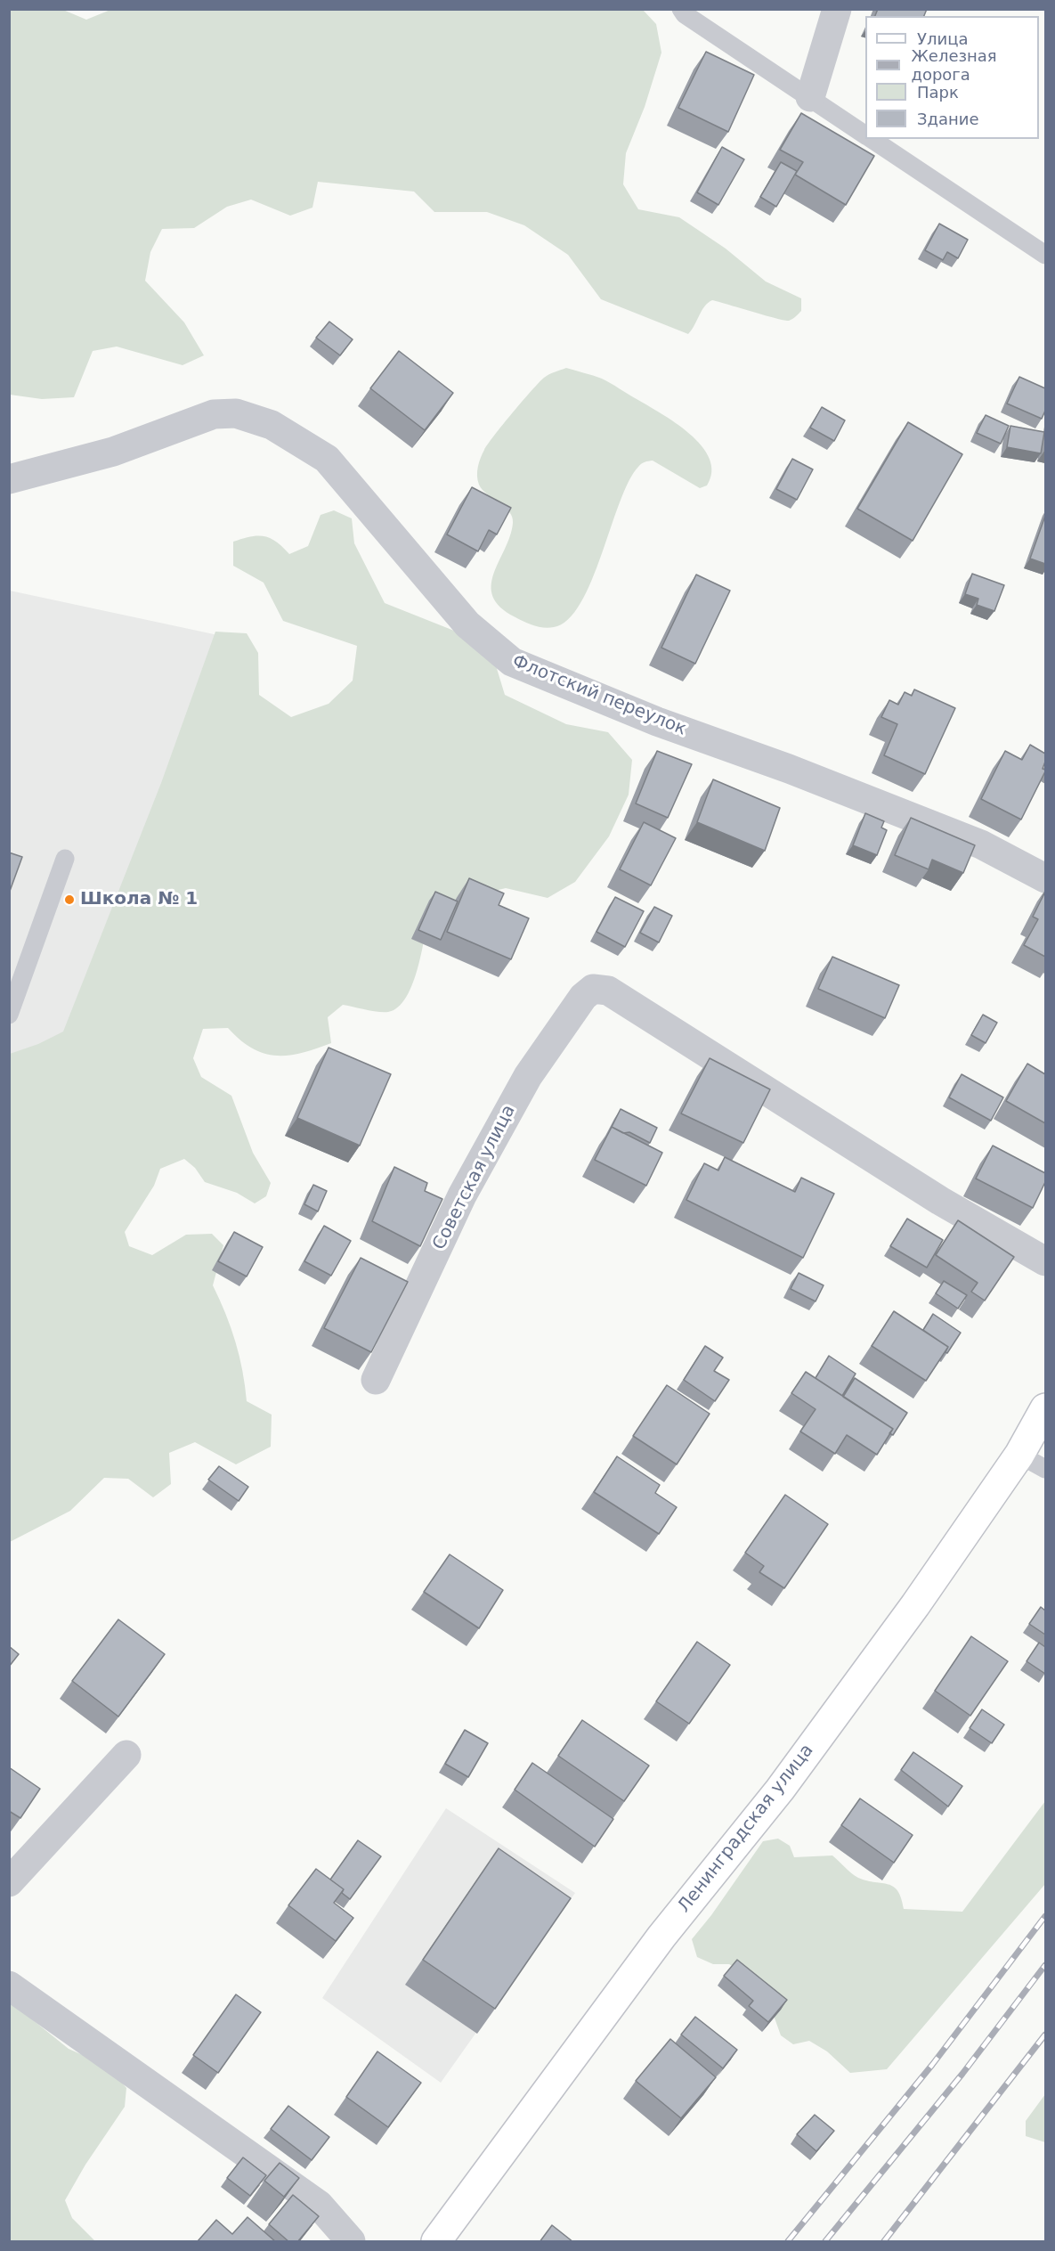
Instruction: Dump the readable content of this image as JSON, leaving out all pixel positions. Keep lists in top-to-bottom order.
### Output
{
  "streets": {
    "main road": ["Ленинградская улица"],
    "street": ["Флотский переулок", "Советская улица"]
  },
  "places": ["Школа № 1"],
  "legend": [
    "Улица",
    "Железная дорога",
    "Парк",
    "Здание"
  ]
}
